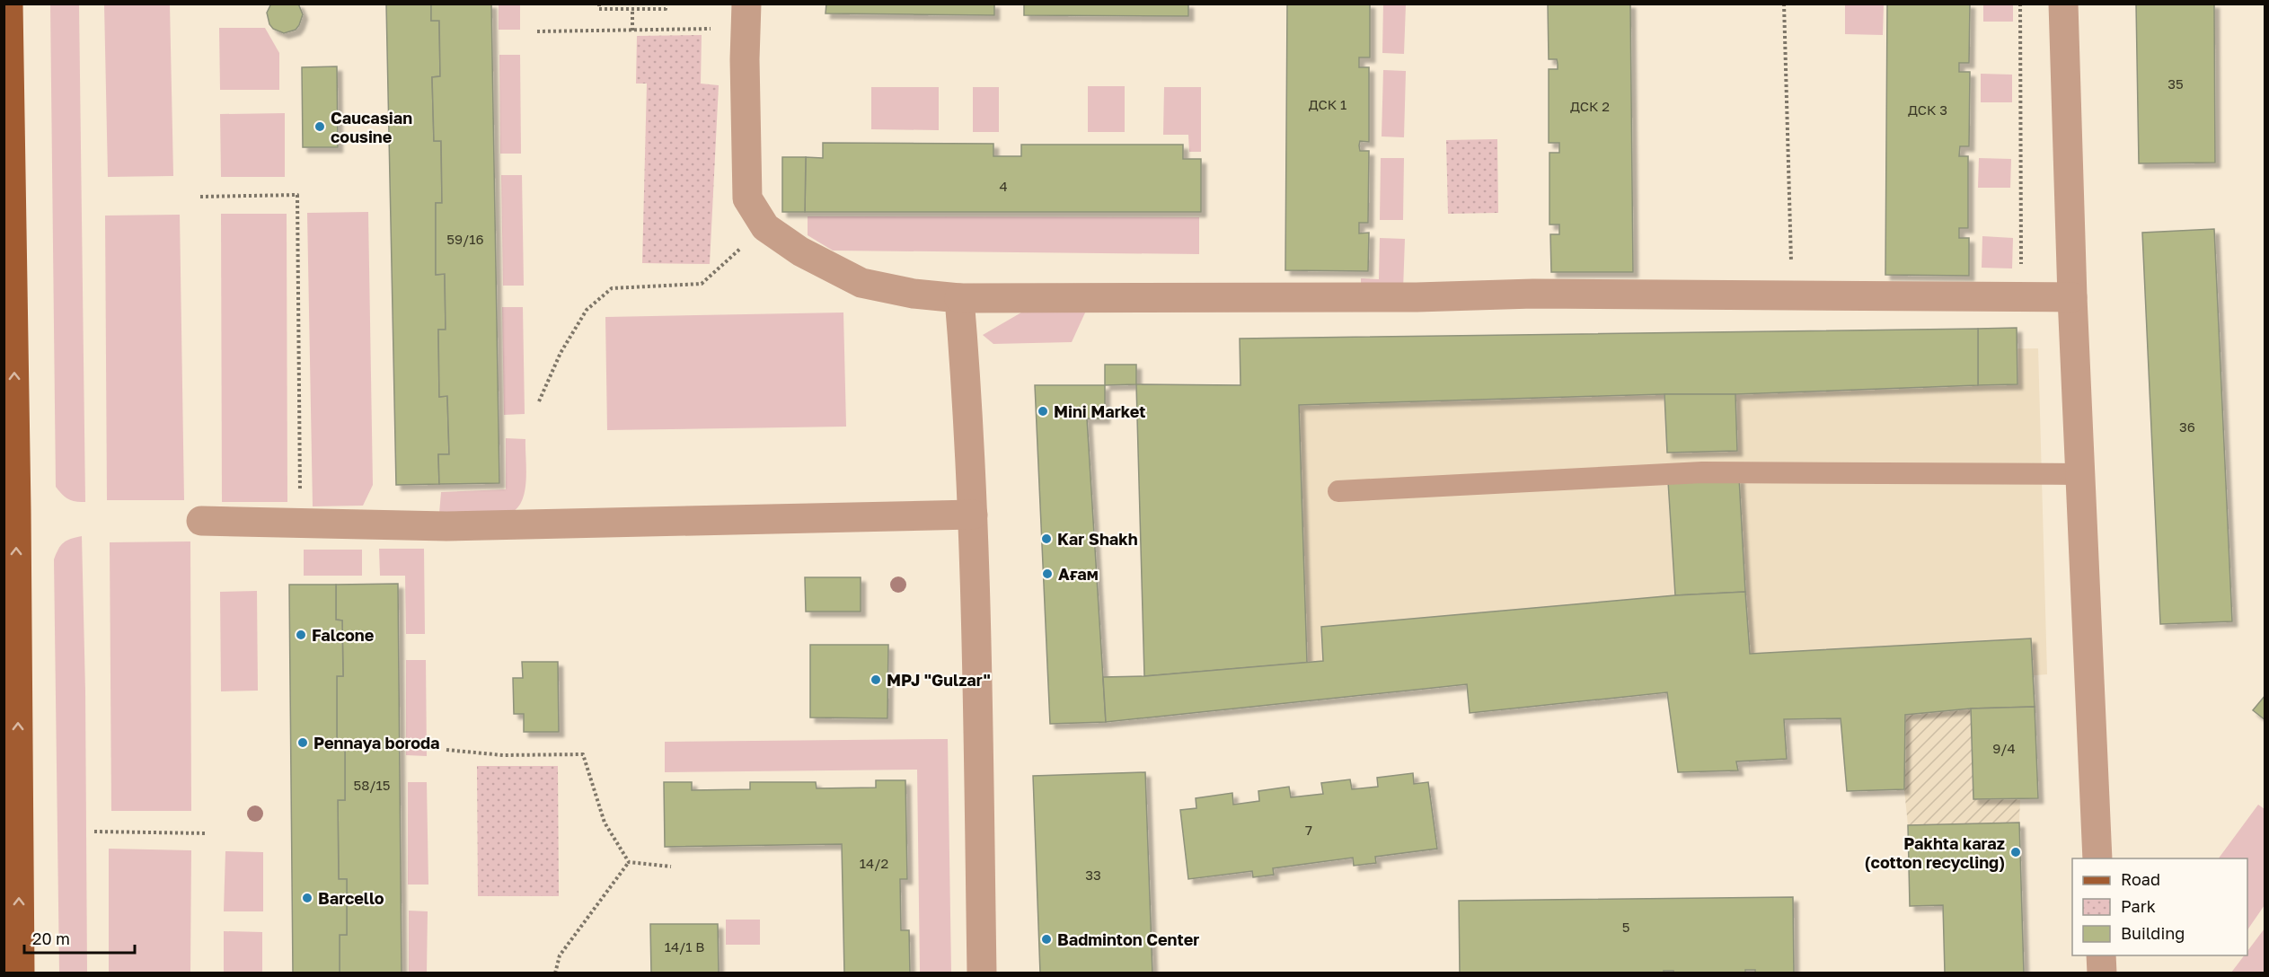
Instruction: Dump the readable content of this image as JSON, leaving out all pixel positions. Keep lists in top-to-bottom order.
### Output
{
  "places": [
    "Caucasian cousine",
    "Mini Market",
    "Kar Shakh",
    "Ағам",
    "Falcone",
    "MPJ \"Gulzar\"",
    "Pennaya boroda",
    "Pakhta karaz (cotton recycling)",
    "Barcello",
    "Badminton Center"
  ],
  "house_numbers": [
    "35",
    "ДСК 1",
    "ДСК 2",
    "ДСК 3",
    "4",
    "59/16",
    "36",
    "9/4",
    "58/15",
    "7",
    "14/2",
    "33",
    "5",
    "14/1 В"
  ],
  "legend": ["Road", "Park", "Building"],
  "scale_bar": "20 m"
}
